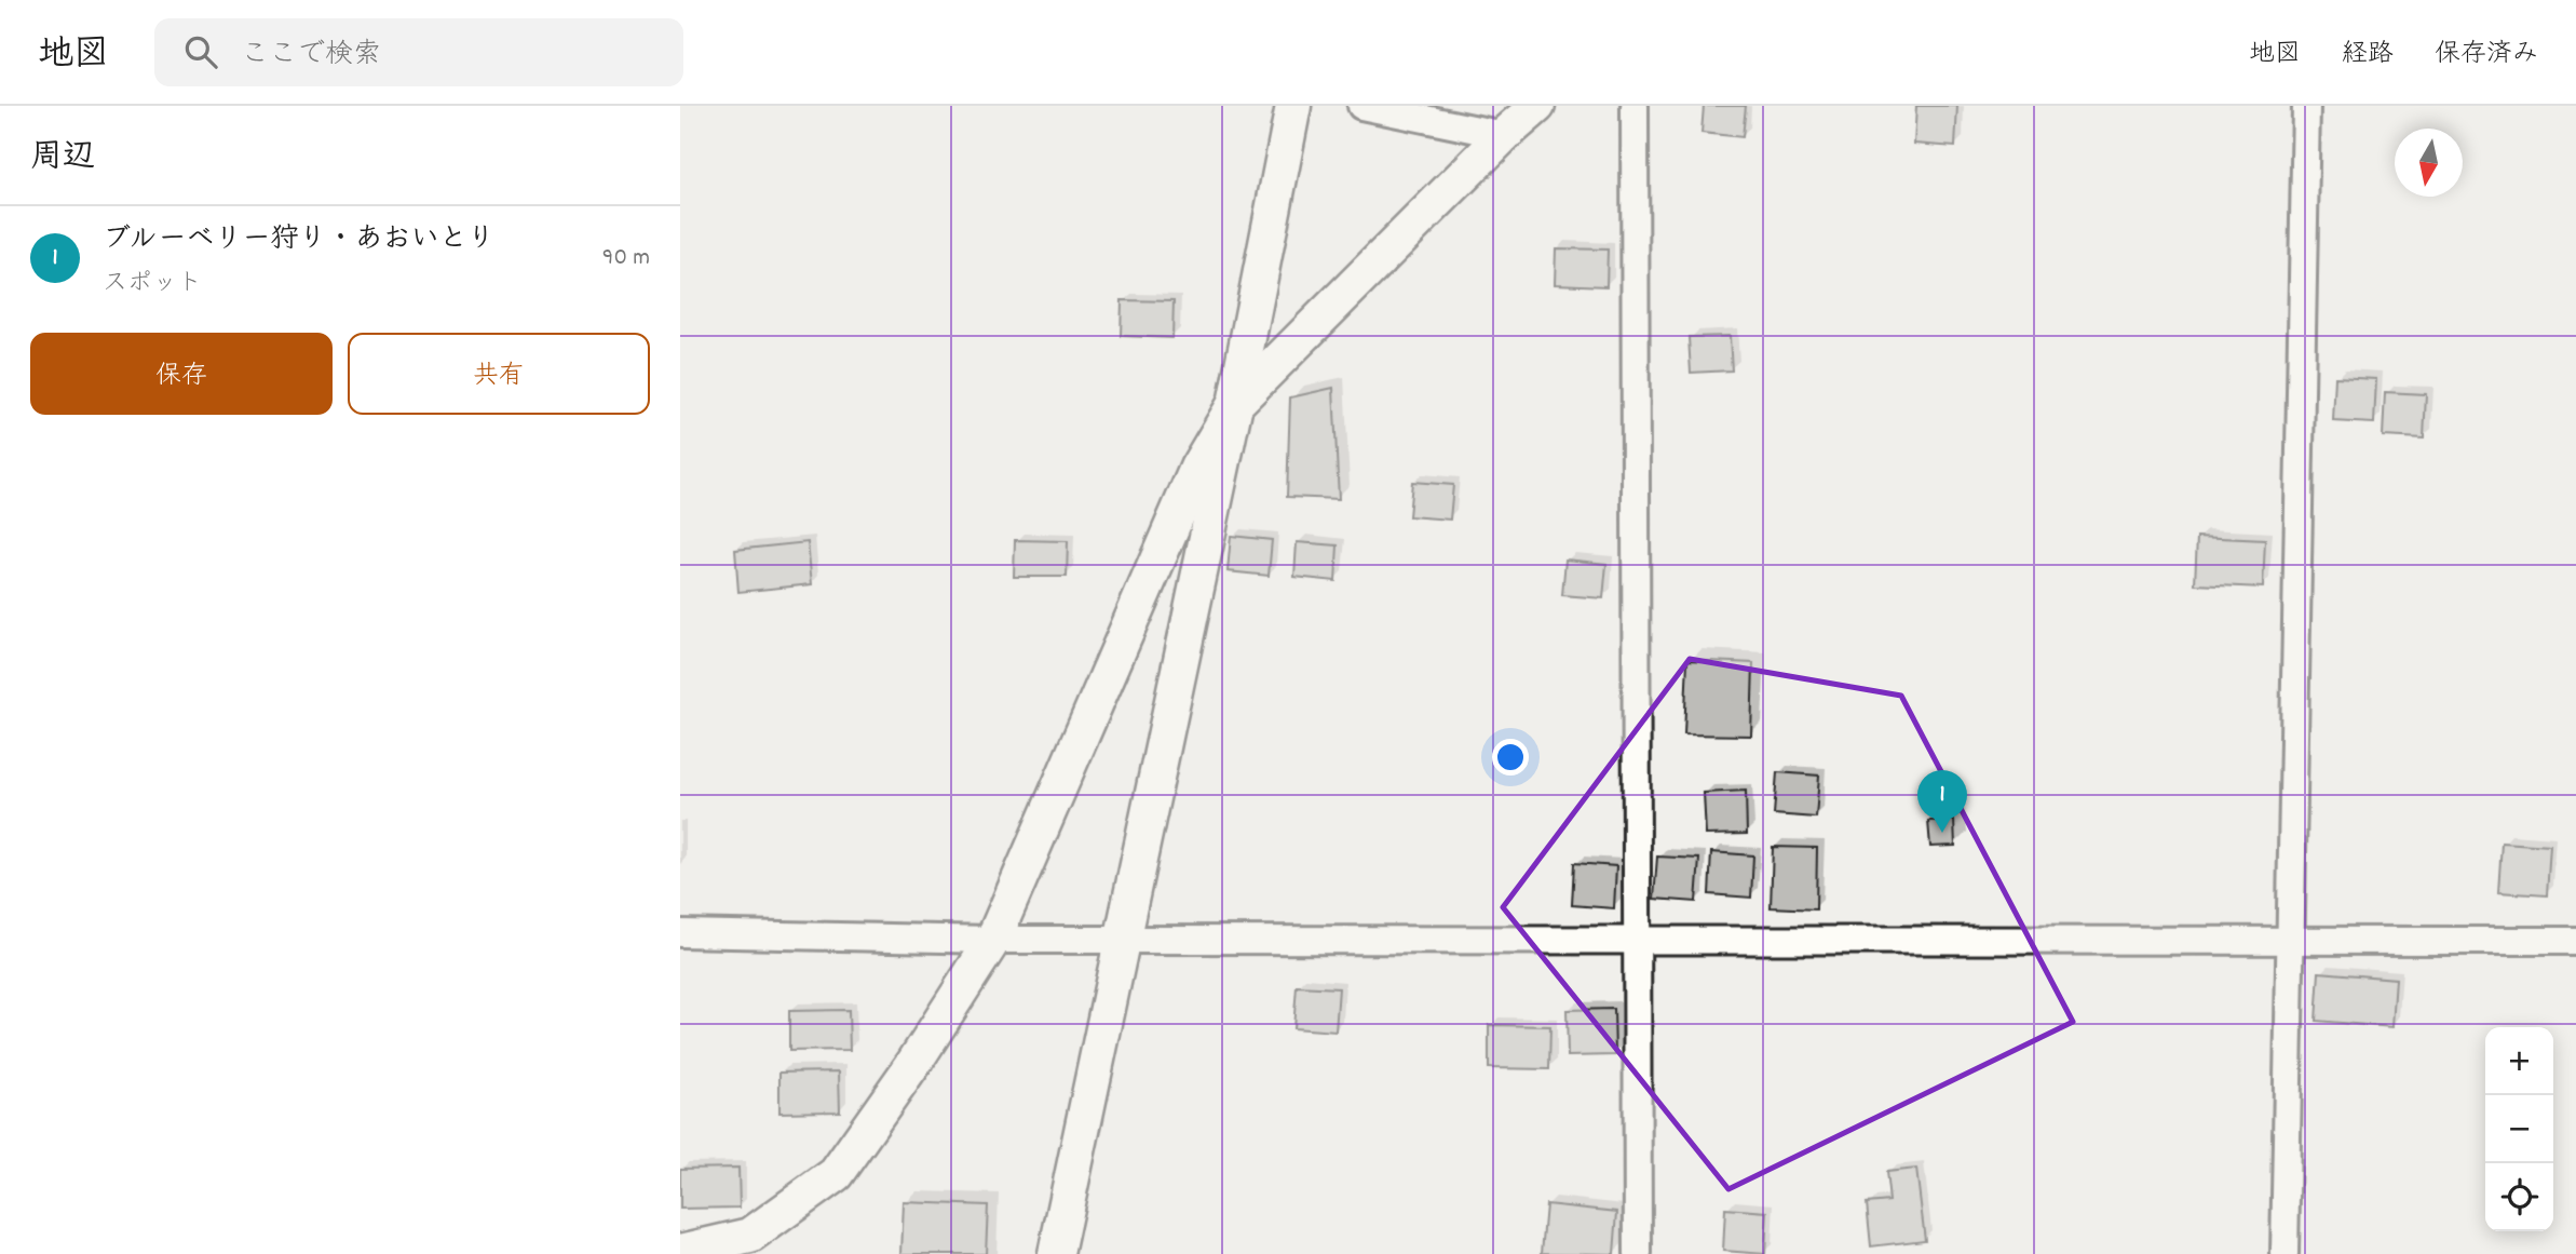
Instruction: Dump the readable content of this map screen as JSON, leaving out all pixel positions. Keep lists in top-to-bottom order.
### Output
{
  "north": "bottom",
  "page": {
    "header": "地図",
    "search": "ここで検索",
    "nav": ["地図", "経路", "保存済み"],
    "heading": "周辺",
    "list": [
      {
        "mark": "1",
        "name": "ブルーベリー狩り・あおいとり",
        "note": "スポット",
        "value": "90 m"
      }
    ],
    "buttons": ["保存", "共有"],
    "pins": "1",
    "map_buttons": ["+", "−"]
  }
}
